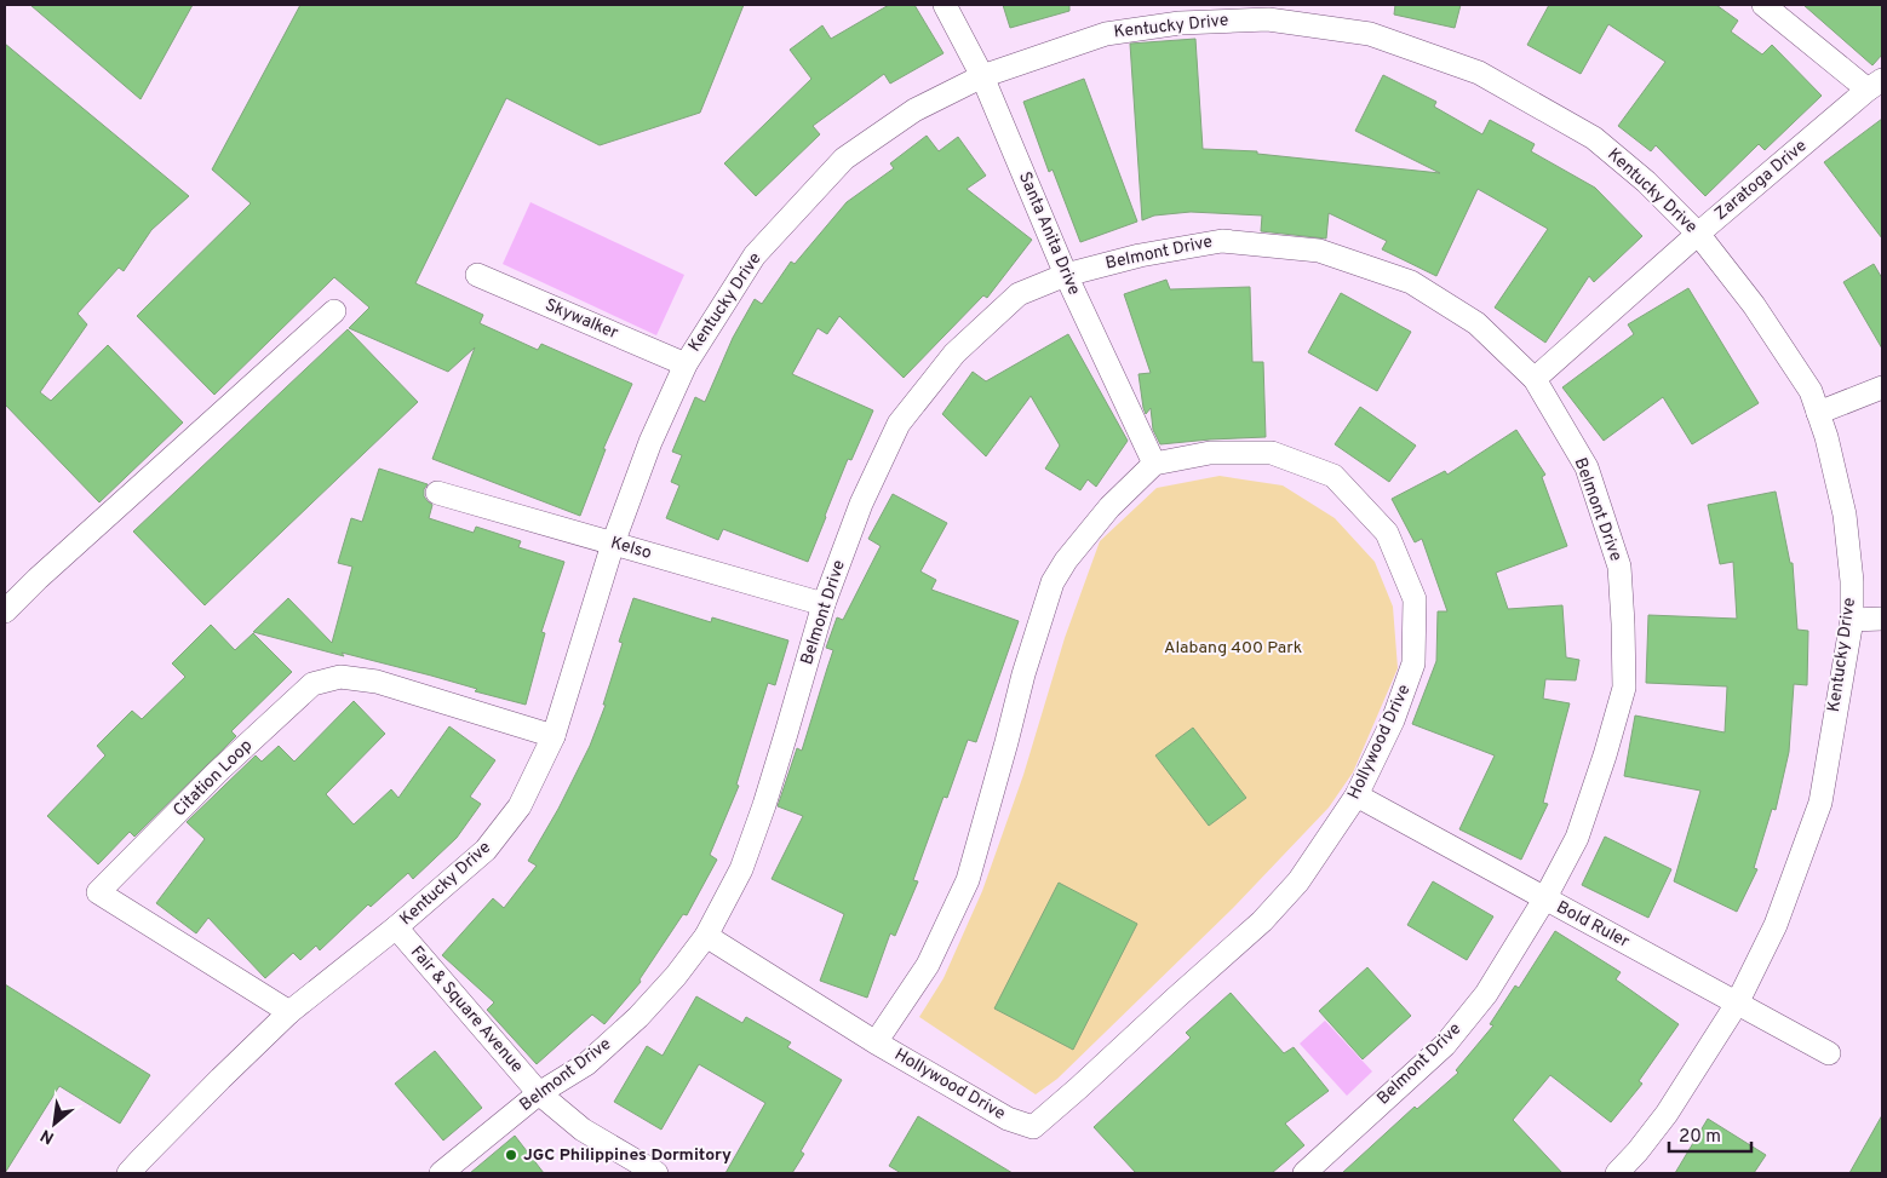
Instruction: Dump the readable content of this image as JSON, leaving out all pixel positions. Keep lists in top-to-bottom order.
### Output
{
  "streets": {
    "street": [
      "Kentucky Drive",
      "Zaratoga Drive",
      "Santa Anita Drive",
      "Belmont Drive",
      "Skywalker",
      "Kelso",
      "Hollywood Drive",
      "Citation Loop",
      "Bold Ruler",
      "Fair & Square Avenue"
    ]
  },
  "crossings": [
    ["Kentucky Drive", "Zaratoga Drive"],
    ["Kentucky Drive", "Santa Anita Drive"],
    ["Kentucky Drive", "Skywalker"],
    ["Kentucky Drive", "Kelso"],
    ["Kentucky Drive", "Citation Loop"],
    ["Kentucky Drive", "Bold Ruler"],
    ["Kentucky Drive", "Fair & Square Avenue"],
    ["Zaratoga Drive", "Belmont Drive"],
    ["Santa Anita Drive", "Belmont Drive"],
    ["Santa Anita Drive", "Hollywood Drive"],
    ["Belmont Drive", "Kelso"],
    ["Belmont Drive", "Hollywood Drive"],
    ["Belmont Drive", "Bold Ruler"],
    ["Belmont Drive", "Fair & Square Avenue"],
    ["Hollywood Drive", "Bold Ruler"]
  ],
  "parks": ["Alabang 400 Park"],
  "places": ["JGC Philippines Dormitory"],
  "scale_bar": "20 m",
  "north": "bottom left"
}
